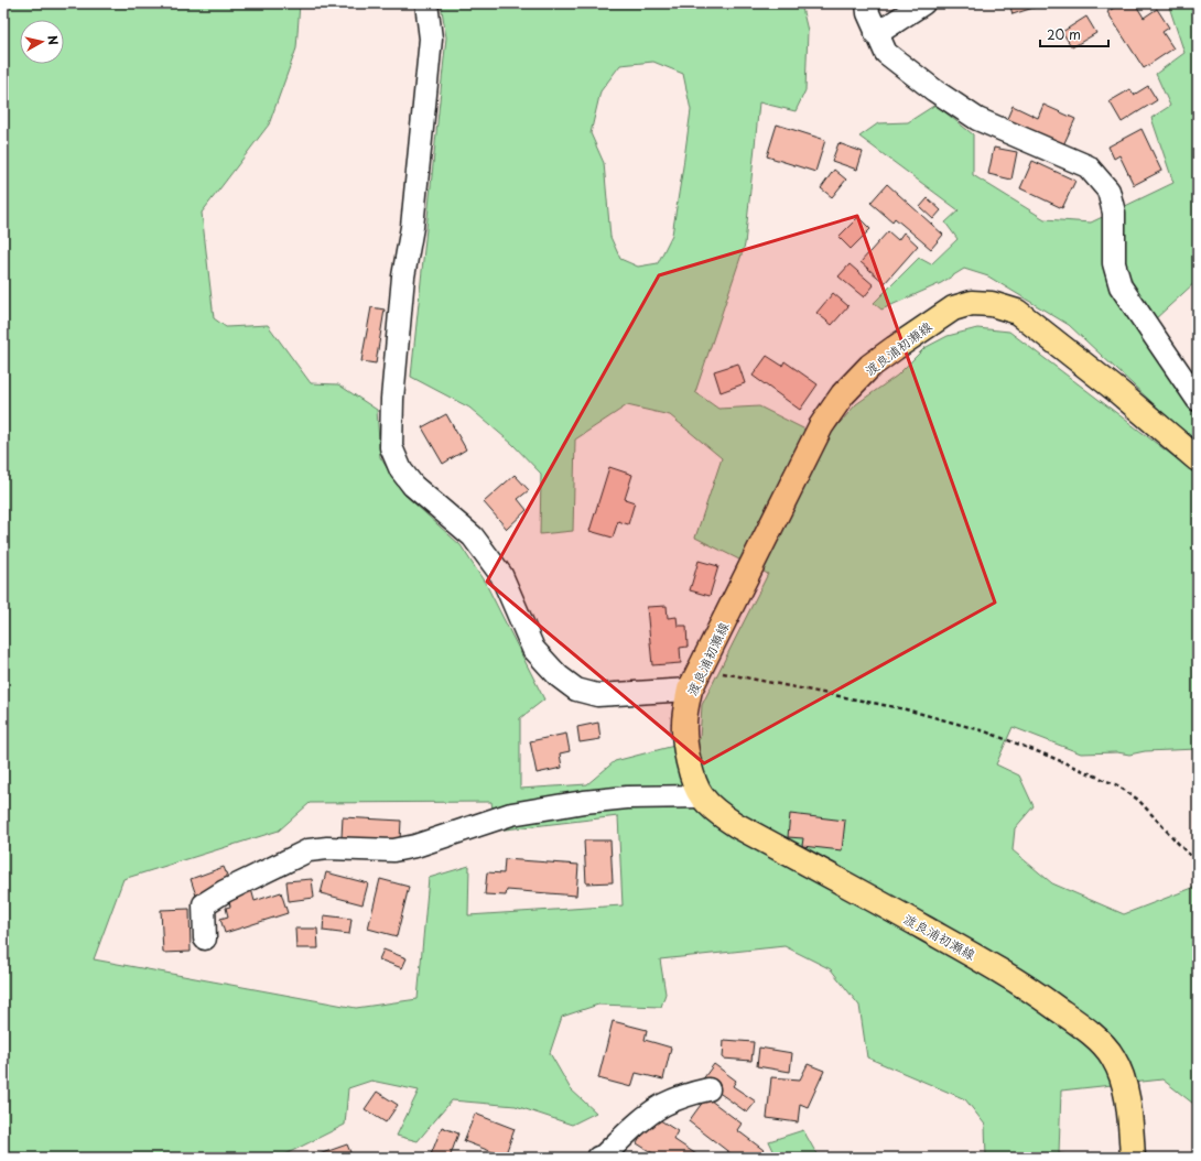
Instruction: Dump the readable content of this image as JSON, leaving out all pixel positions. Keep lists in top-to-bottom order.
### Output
{
  "streets": {
    "main road": ["渡良浦初瀬線"]
  },
  "scale_bar": "20 m",
  "north": "right"
}
